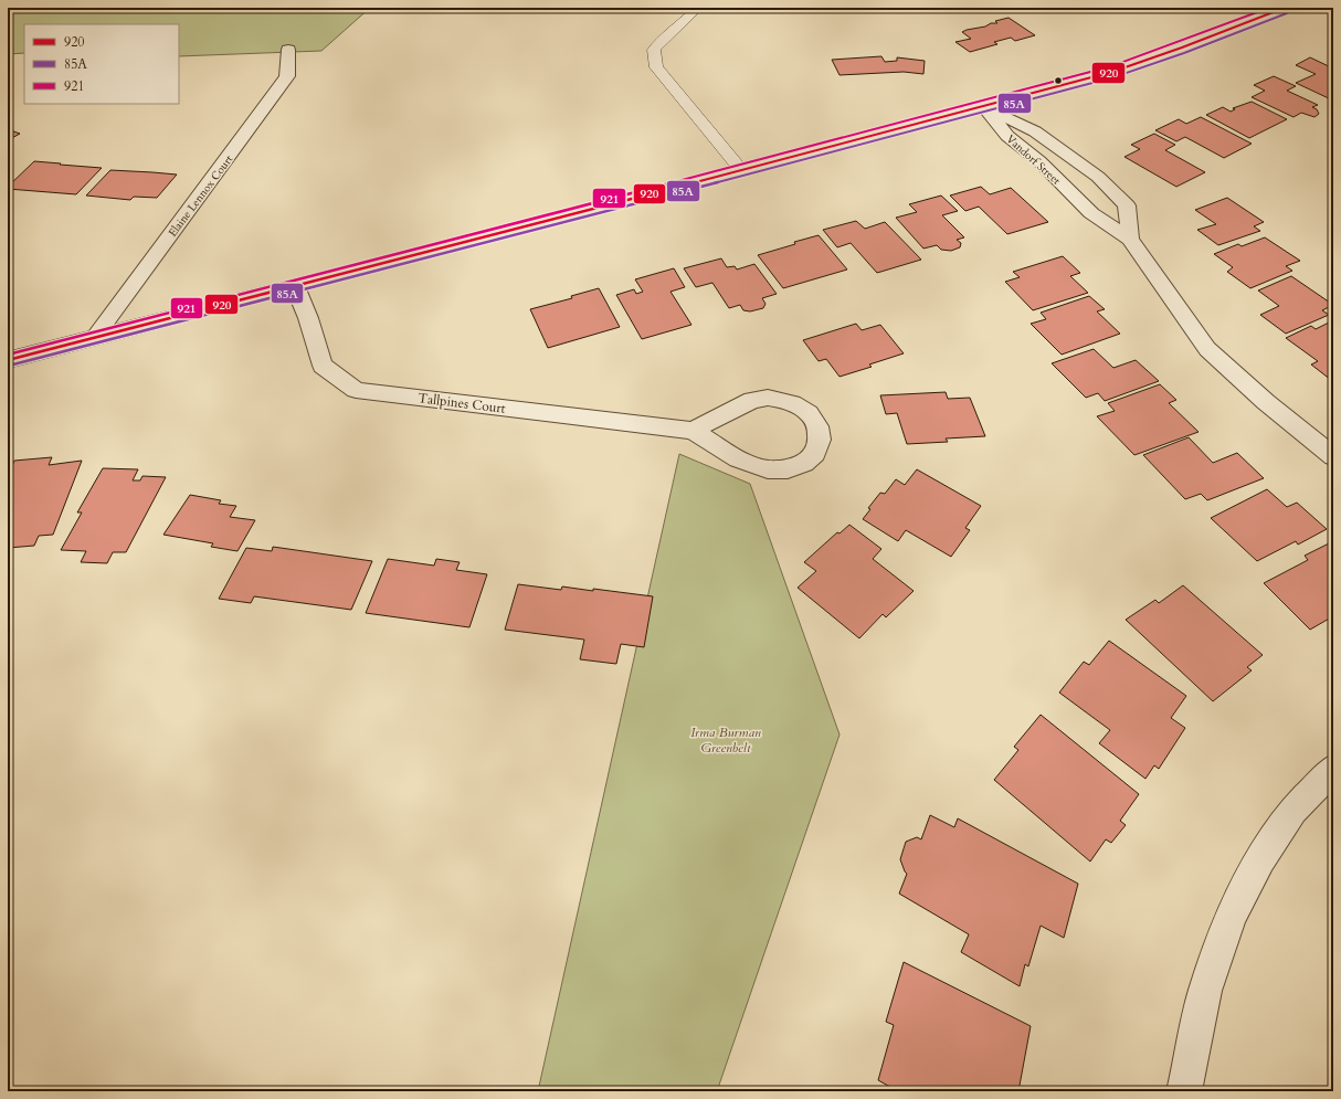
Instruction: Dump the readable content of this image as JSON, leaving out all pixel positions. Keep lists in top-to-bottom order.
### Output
{
  "streets": {
    "street": ["Vandorf Street", "Elaine Lennox Court", "Tallpines Court"]
  },
  "parks": ["Irma Burman Greenbelt"],
  "lines": ["transit line 920", "transit line 921", "transit line 85A"],
  "legend": ["920", "85A", "921"]
}
